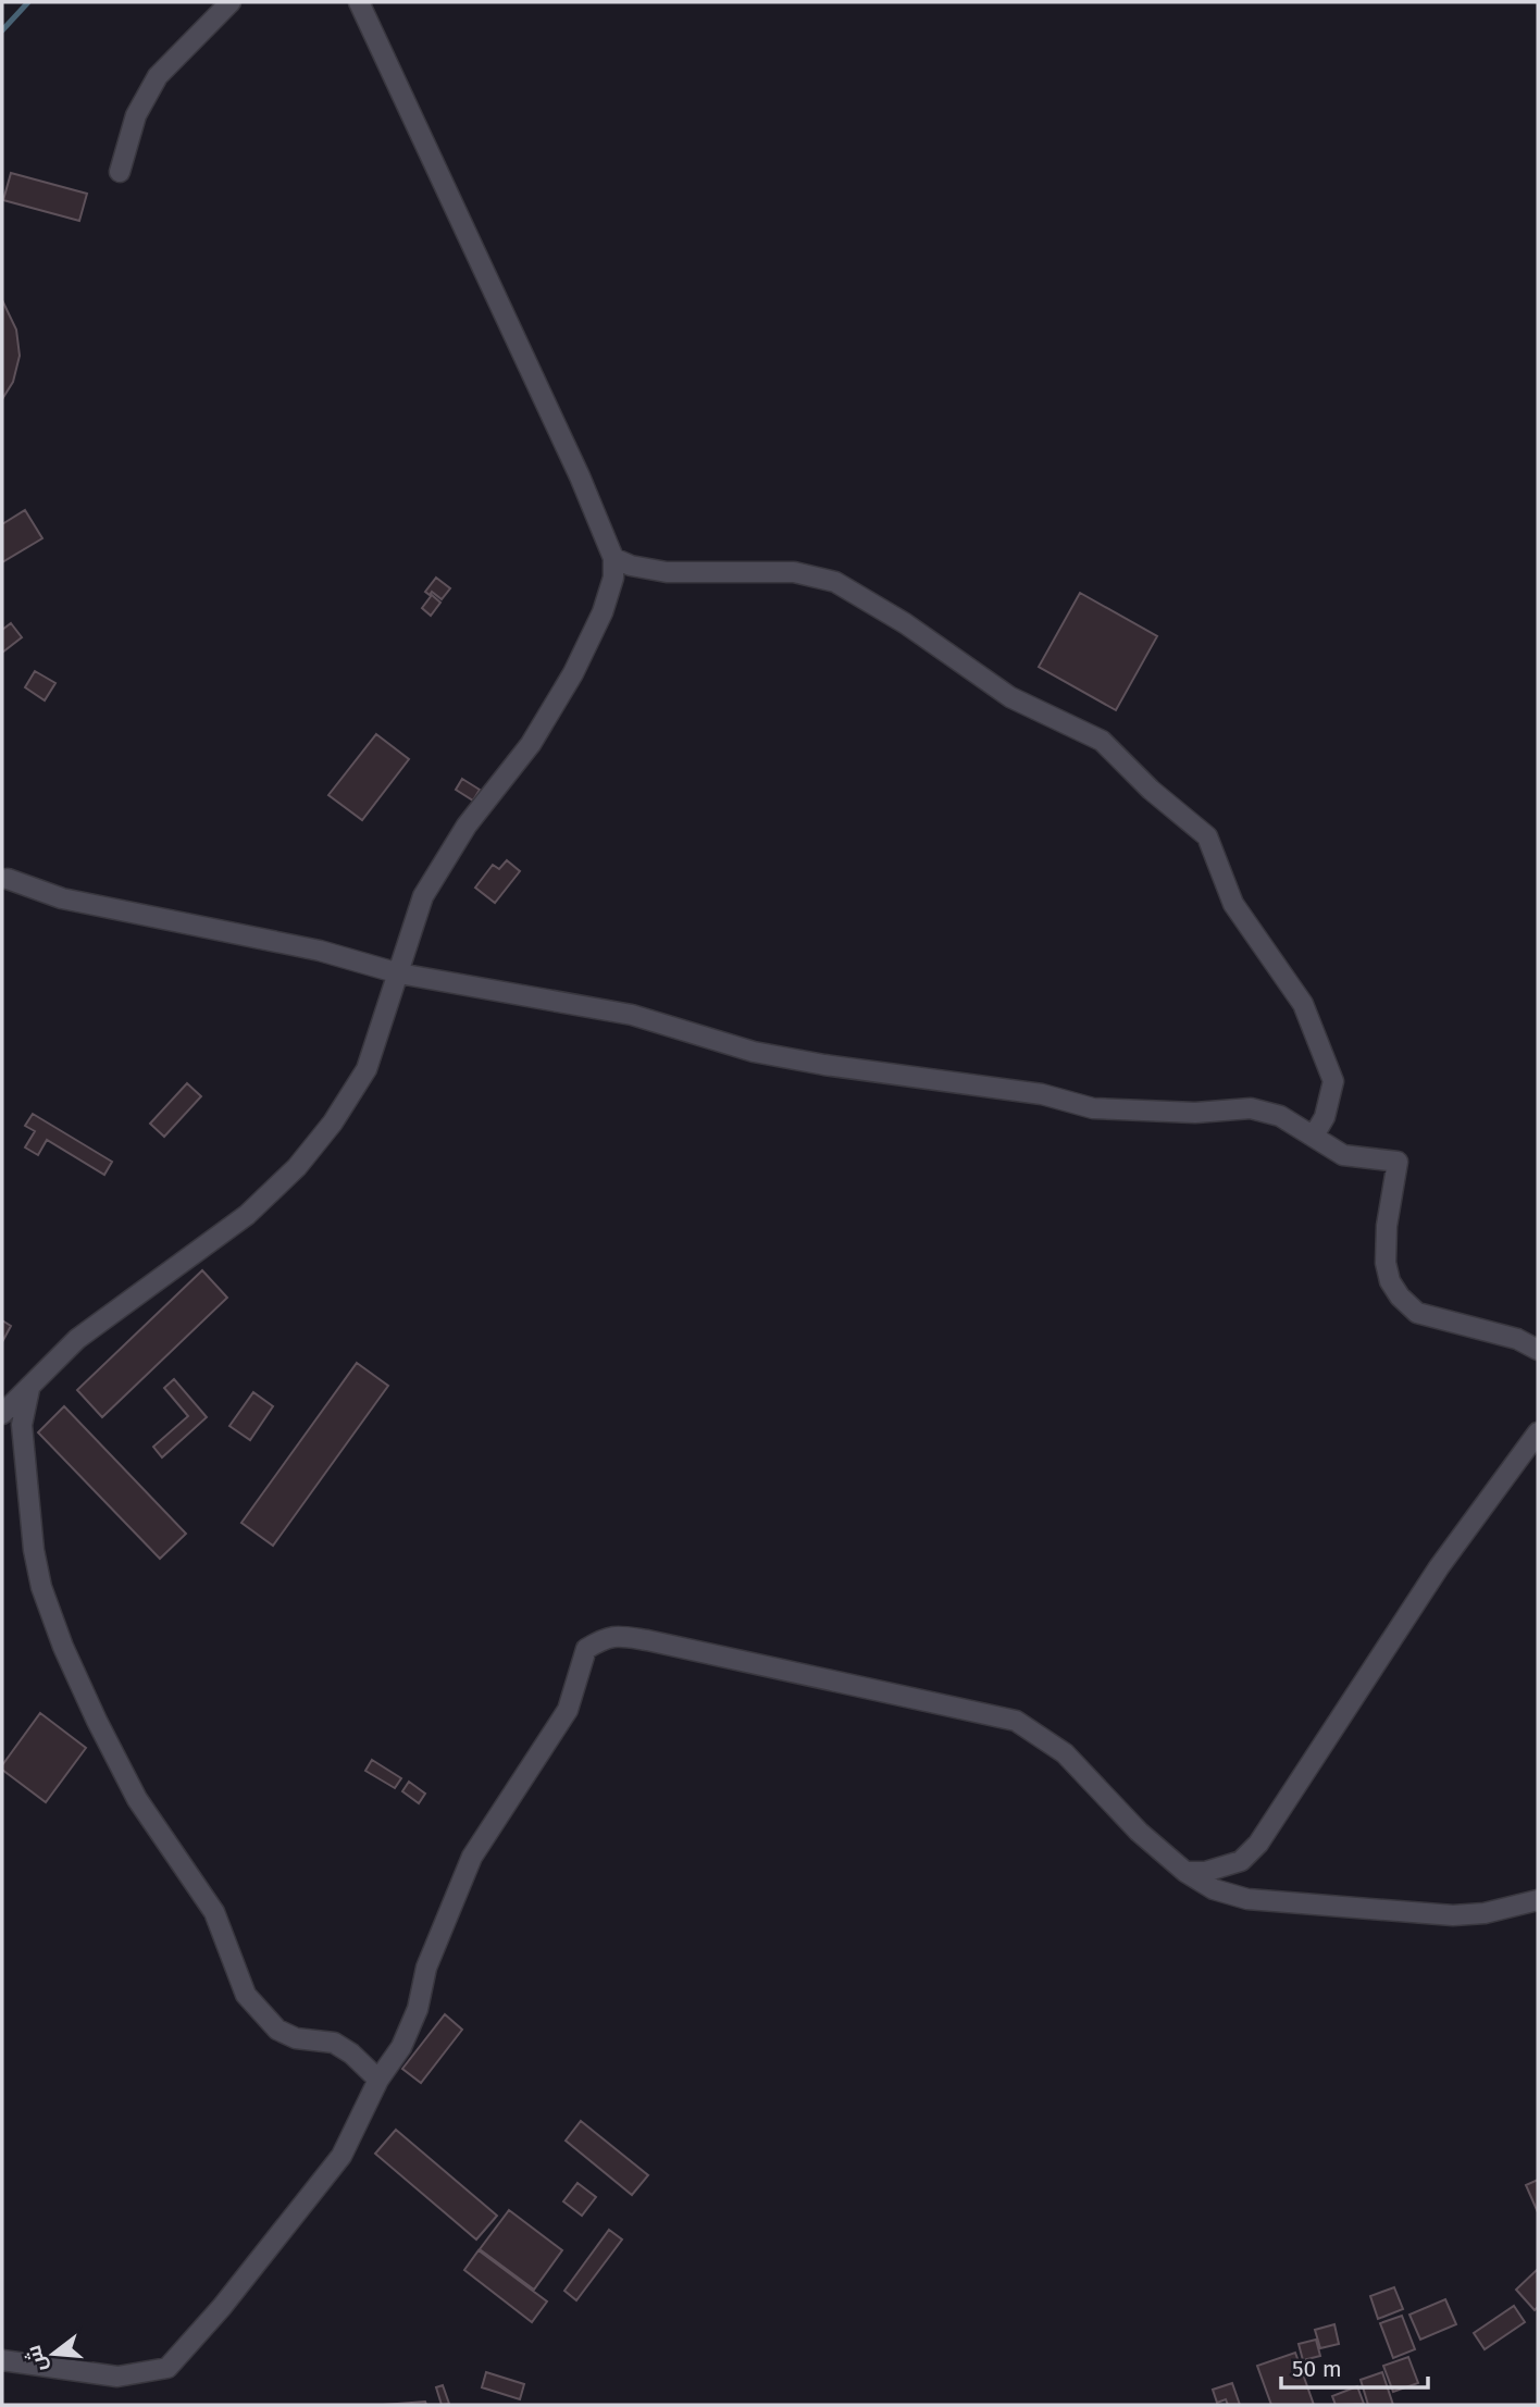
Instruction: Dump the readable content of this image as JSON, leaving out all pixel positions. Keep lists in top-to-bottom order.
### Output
{
  "scale_bar": "50 m",
  "north": "left"
}
